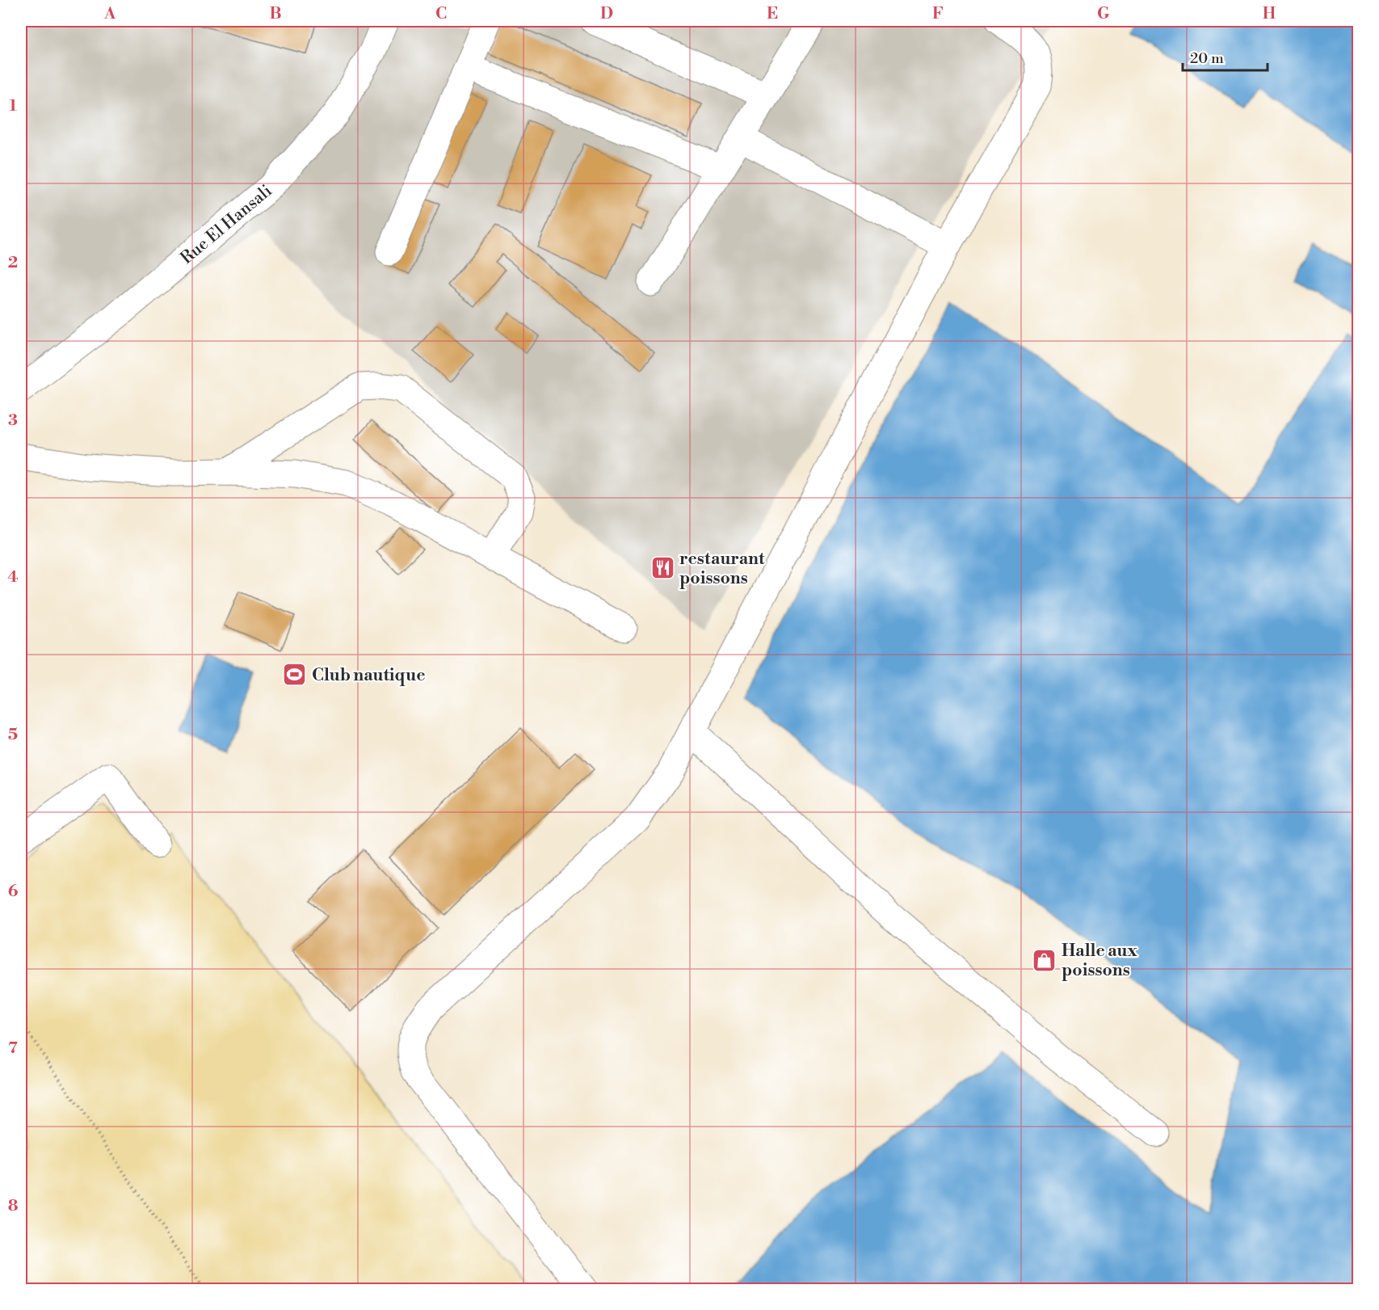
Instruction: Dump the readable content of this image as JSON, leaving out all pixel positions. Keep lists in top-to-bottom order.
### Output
{
  "streets": {
    "street": ["Rue El Hansali"]
  },
  "places": {
    "restaurant": ["restaurant poissons"],
    "sports": ["Club nautique"],
    "shop": ["Halle aux poissons"]
  },
  "scale_bar": "20 m",
  "grid": {
    "columns": [
      "A",
      "B",
      "C",
      "D",
      "E",
      "F",
      "G",
      "H"
    ],
    "rows": [
      "1",
      "2",
      "3",
      "4",
      "5",
      "6",
      "7",
      "8"
    ]
  }
}
